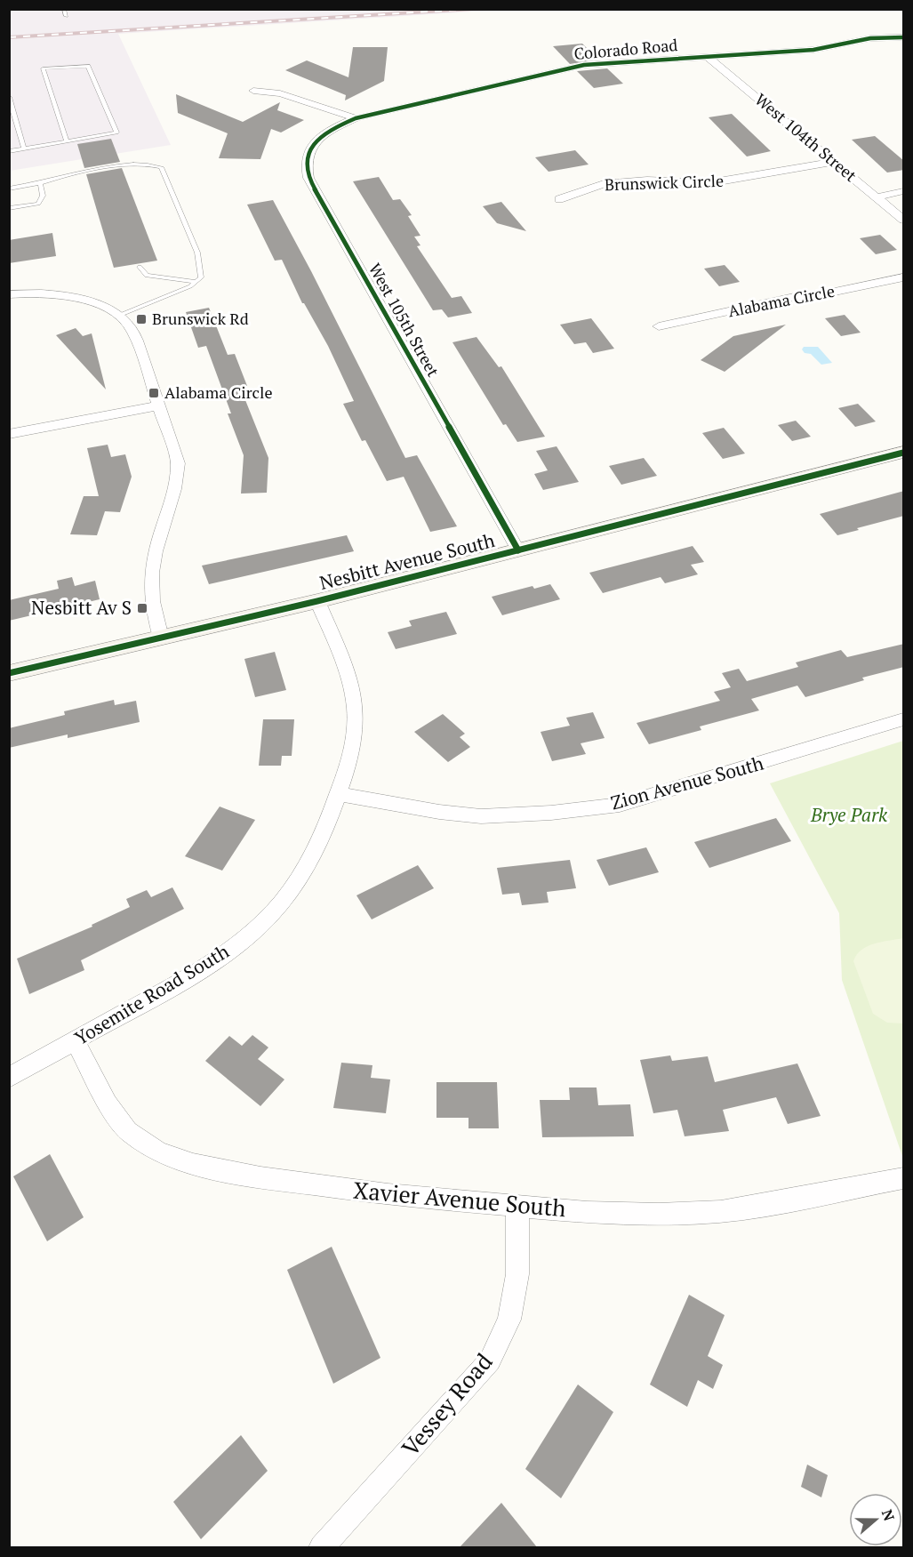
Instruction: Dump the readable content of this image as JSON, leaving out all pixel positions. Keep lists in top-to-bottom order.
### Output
{
  "streets": {
    "street": [
      "Colorado Road",
      "West 104th Street",
      "Brunswick Circle",
      "Alabama Circle",
      "West 105th Street",
      "Nesbitt Avenue South",
      "Zion Avenue South",
      "Yosemite Road South",
      "Xavier Avenue South",
      "Vessey Road"
    ]
  },
  "crossings": [
    ["Colorado Road", "West 104th Street"],
    ["Colorado Road", "West 105th Street"],
    ["West 104th Street", "Brunswick Circle"],
    ["West 105th Street", "Nesbitt Avenue South"],
    ["Nesbitt Avenue South", "Yosemite Road South"],
    ["Zion Avenue South", "Yosemite Road South"],
    ["Yosemite Road South", "Xavier Avenue South"],
    ["Xavier Avenue South", "Vessey Road"]
  ],
  "parks": ["Brye Park"],
  "places": {
    "transit": ["Brunswick Rd", "Alabama Circle", "Nesbitt Av S"]
  },
  "north": "right"
}
